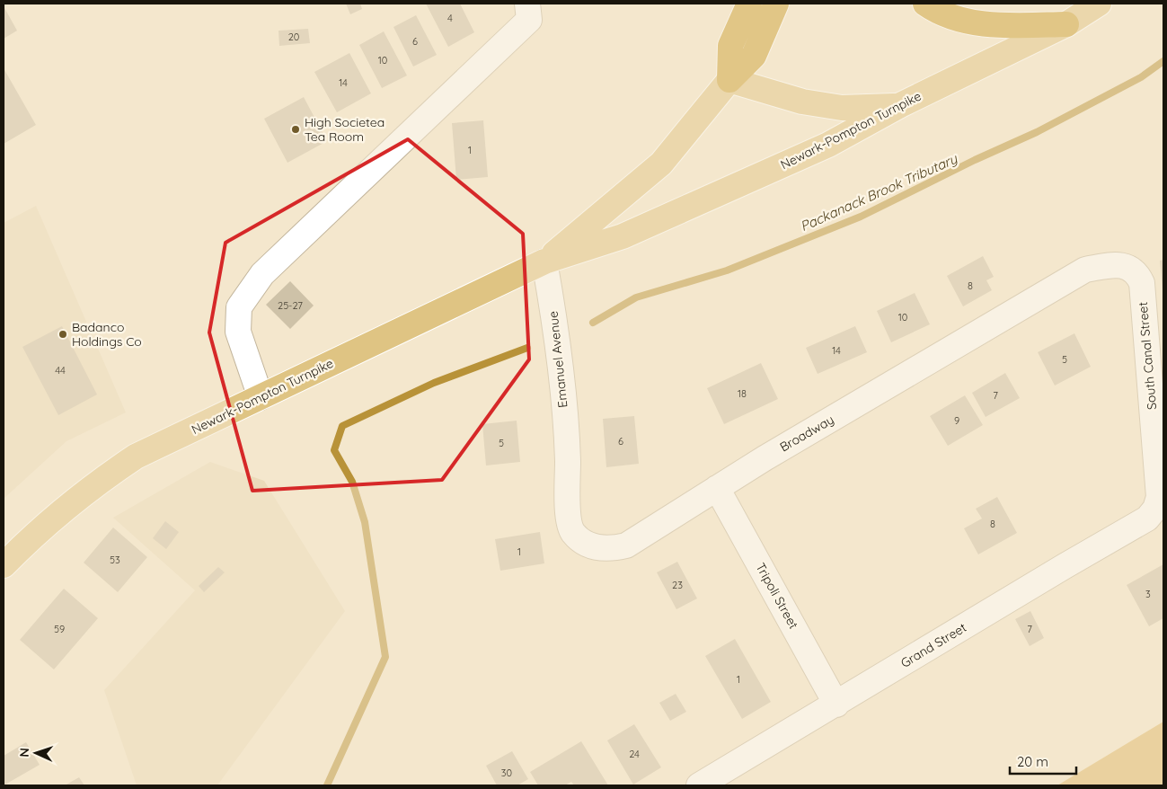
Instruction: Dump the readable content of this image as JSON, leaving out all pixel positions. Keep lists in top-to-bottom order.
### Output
{
  "streets": {
    "main road": ["Newark-Pompton Turnpike"],
    "street": [
      "South Canal Street",
      "Emanuel Avenue",
      "Broadway",
      "Tripoli Street",
      "Grand Street"
    ]
  },
  "crossings": [
    ["Newark-Pompton Turnpike", "Emanuel Avenue"],
    ["South Canal Street", "Broadway"],
    ["South Canal Street", "Grand Street"],
    ["Emanuel Avenue", "Broadway"],
    ["Broadway", "Tripoli Street"],
    ["Tripoli Street", "Grand Street"]
  ],
  "water": ["Packanack Brook Tributary"],
  "places": ["High Societea Tea Room", "Badanco Holdings Co"],
  "house_numbers": [
    "4",
    "20",
    "6",
    "10",
    "14",
    "1",
    "8",
    "25-27",
    "10",
    "14",
    "5",
    "44",
    "18",
    "7",
    "9",
    "6",
    "5",
    "8",
    "1",
    "53",
    "23",
    "3",
    "59",
    "7",
    "1",
    "24",
    "30"
  ],
  "scale_bar": "20 m",
  "north": "left"
}
